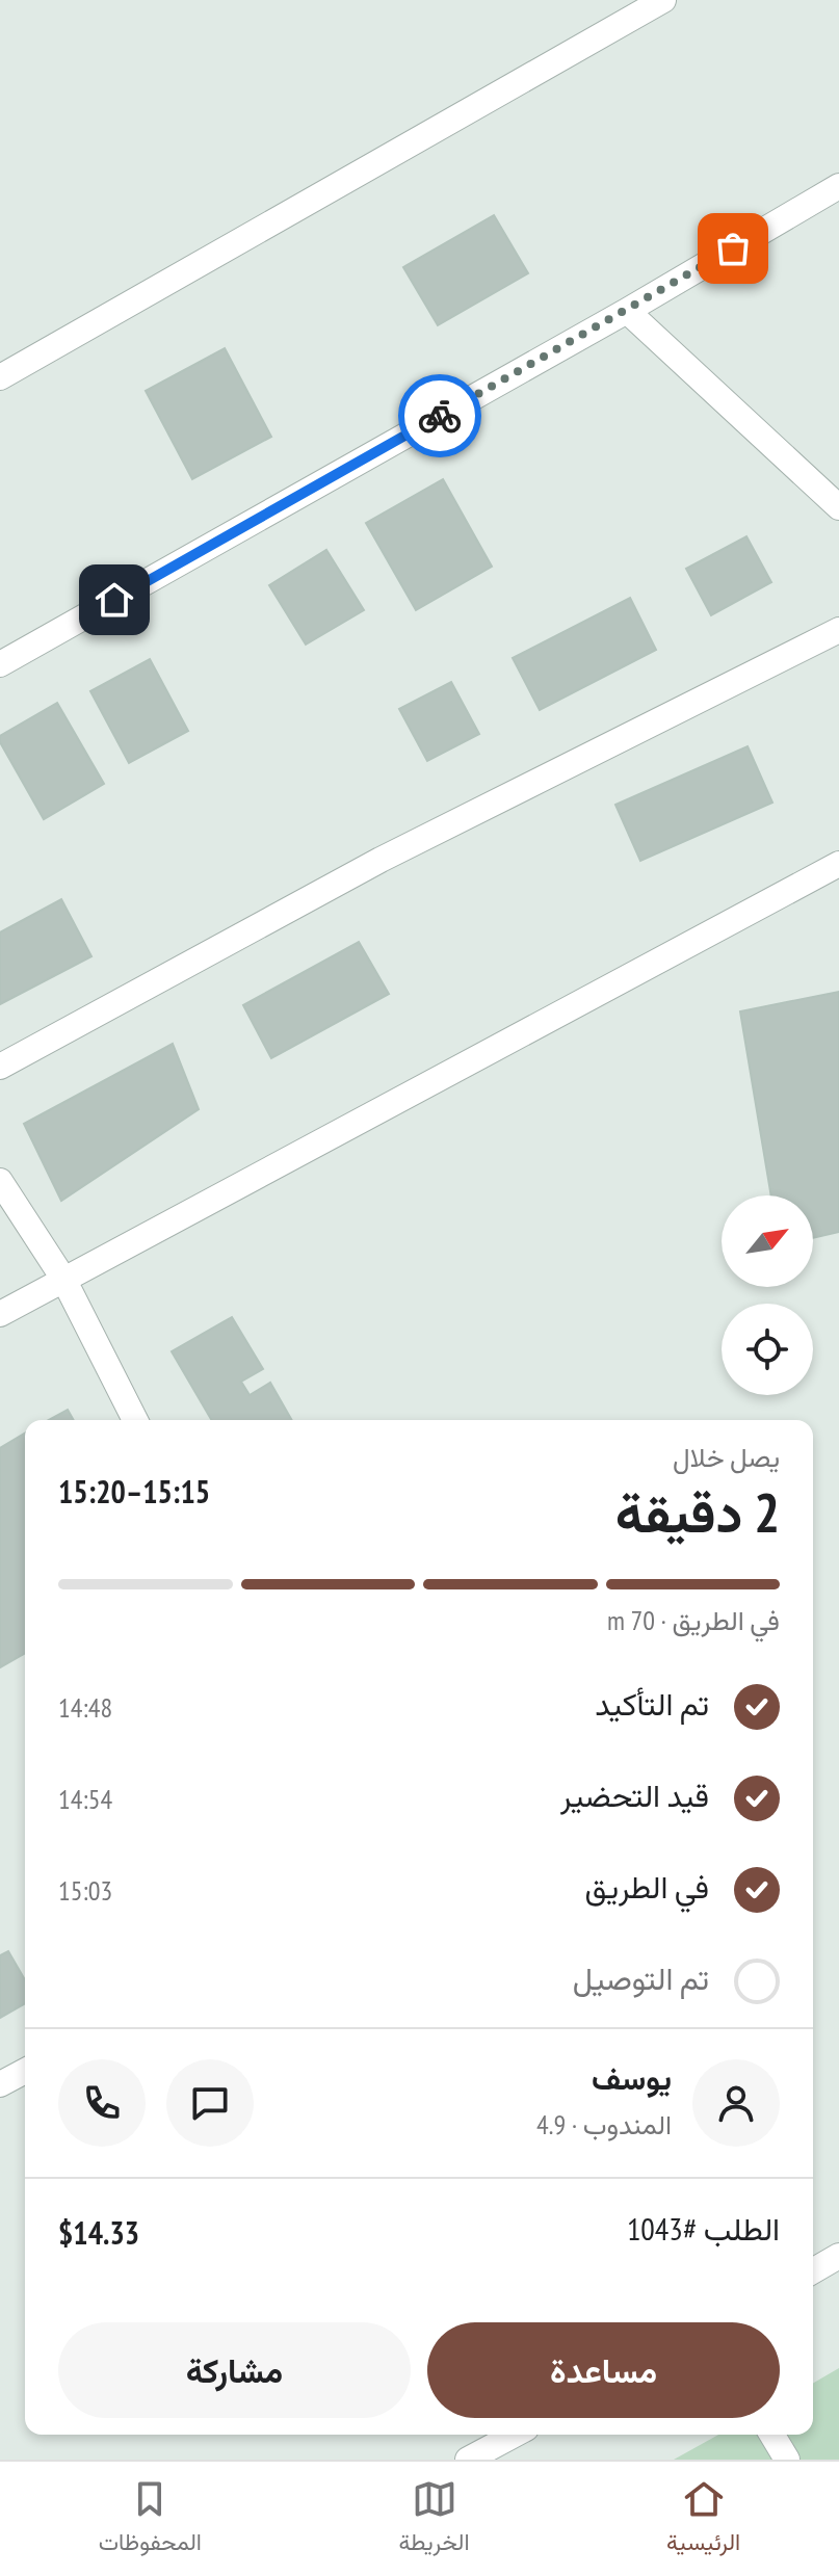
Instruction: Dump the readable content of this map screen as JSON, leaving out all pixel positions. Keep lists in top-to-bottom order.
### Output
{
  "north": "top right",
  "page": {
    "heading": ["2 دقيقة", "يصل خلال", "15:15–15:20"],
    "panel": [
      "يوسف",
      "المندوب · 4.9",
      "الطلب #1043",
      "$14.33"
    ],
    "bar": "في الطريق · 70 m",
    "list": [
      ["تم التأكيد", "14:48"],
      ["قيد التحضير", "14:54"],
      ["في الطريق", "15:03"],
      "تم التوصيل"
    ],
    "buttons": ["مساعدة", "مشاركة"],
    "tabs": ["الرئيسية", "الخريطة", "المحفوظات"]
  }
}
